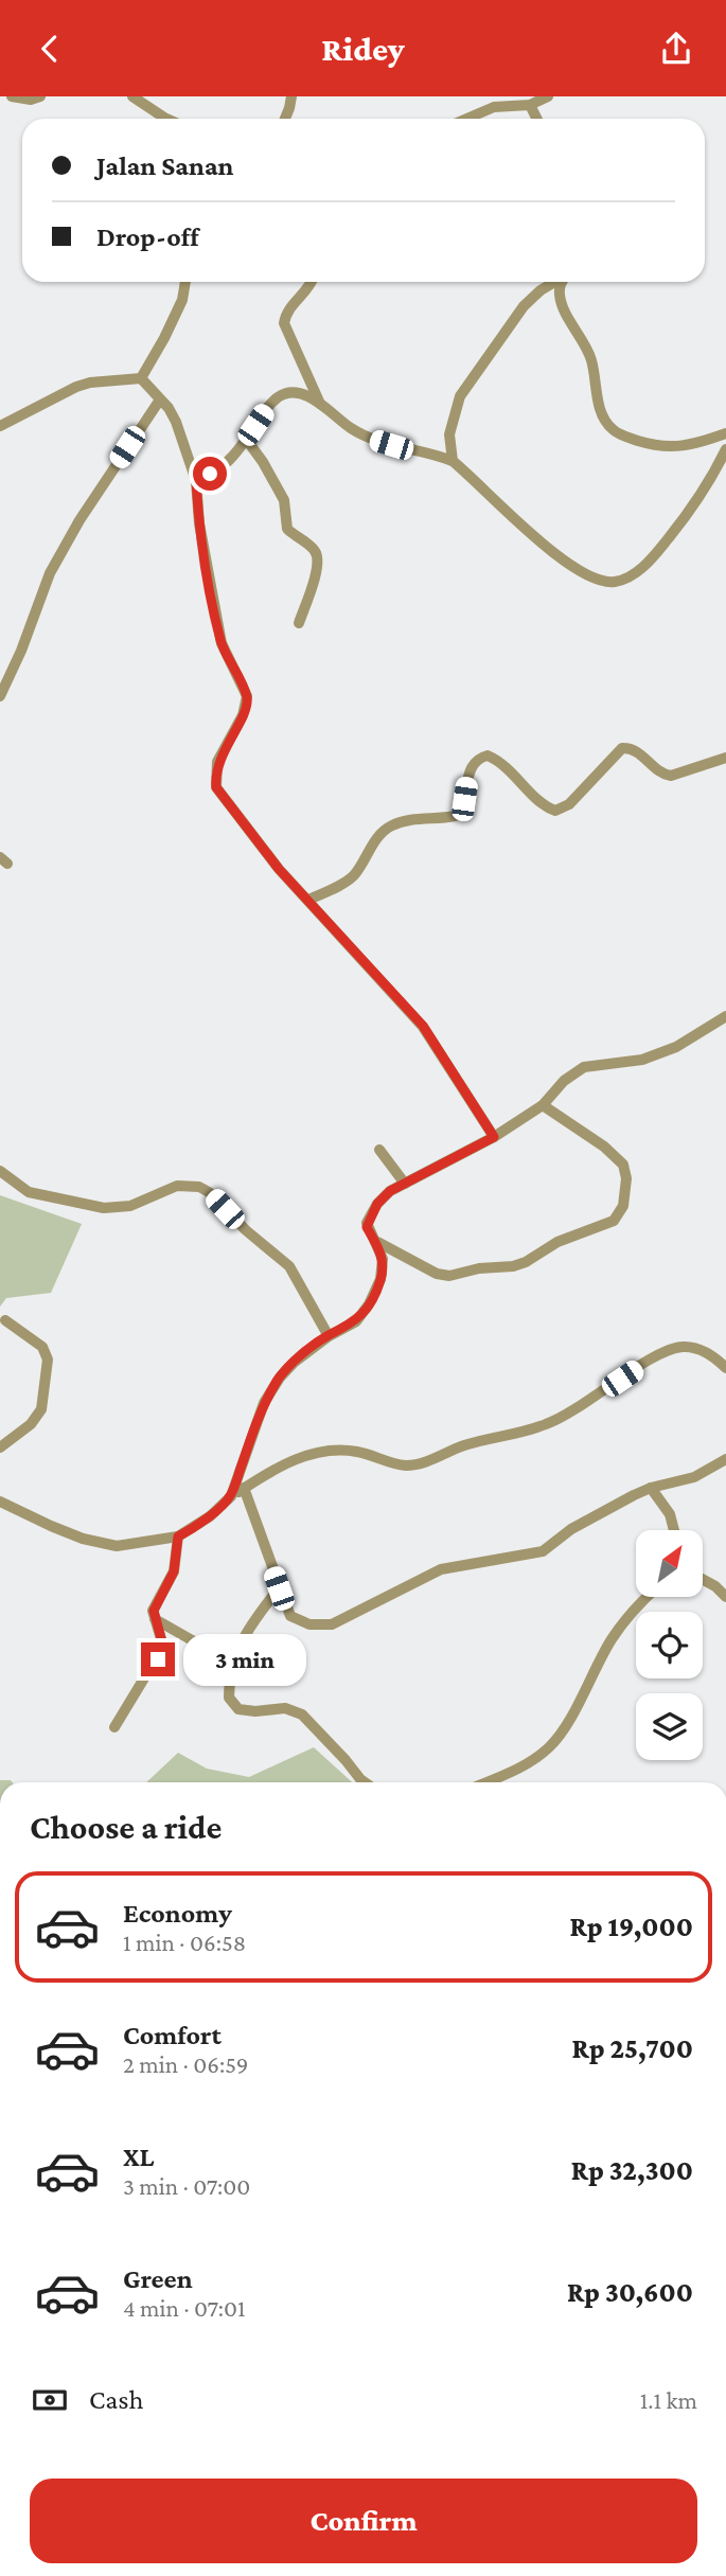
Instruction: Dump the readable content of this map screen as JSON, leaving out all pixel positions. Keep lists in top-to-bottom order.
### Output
{
  "north": "top right",
  "page": {
    "header": "Ridey",
    "banner": ["Jalan Sanan", "Drop-off"],
    "bubble": "3 min",
    "heading": "Choose a ride",
    "list": [
      {
        "name": "Economy",
        "note": "1 min · 06:58",
        "value": "Rp 19,000"
      },
      {
        "name": "Comfort",
        "note": "2 min · 06:59",
        "value": "Rp 25,700"
      },
      {
        "name": "XL",
        "note": "3 min · 07:00",
        "value": "Rp 32,300"
      },
      {
        "name": "Green",
        "note": "4 min · 07:01",
        "value": "Rp 30,600"
      }
    ],
    "pay": ["Cash", "1.1 km"],
    "buttons": "Confirm"
  }
}
